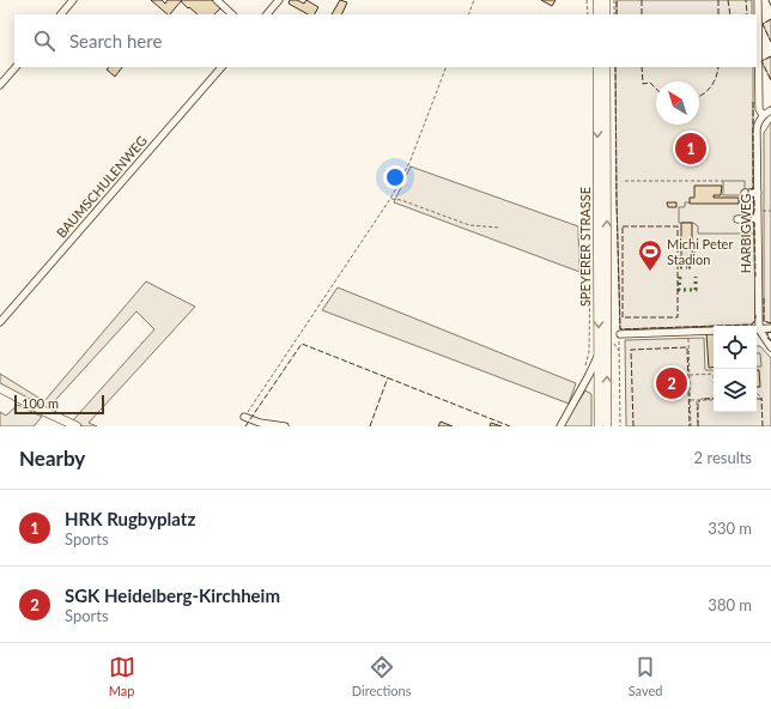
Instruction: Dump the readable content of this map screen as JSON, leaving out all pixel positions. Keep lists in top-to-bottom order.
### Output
{
  "streets": {
    "main road": ["SPEYERER STRASSE"],
    "street": ["BAUMSCHULENWEG", "HARBIGWEG"]
  },
  "places": {
    "sports": ["Michi Peter Stadion"]
  },
  "scale_bar": "100 m",
  "north": "top left",
  "page": {
    "search": "Search here",
    "pins": ["1", "2"],
    "scale": "100 m",
    "heading": ["Nearby", "2 results"],
    "list": [
      {
        "mark": "1",
        "name": "HRK Rugbyplatz",
        "note": "Sports",
        "value": "330 m"
      },
      {
        "mark": "2",
        "name": "SGK Heidelberg-Kirchheim",
        "note": "Sports",
        "value": "380 m"
      }
    ],
    "nav": ["Map", "Directions", "Saved"]
  }
}
